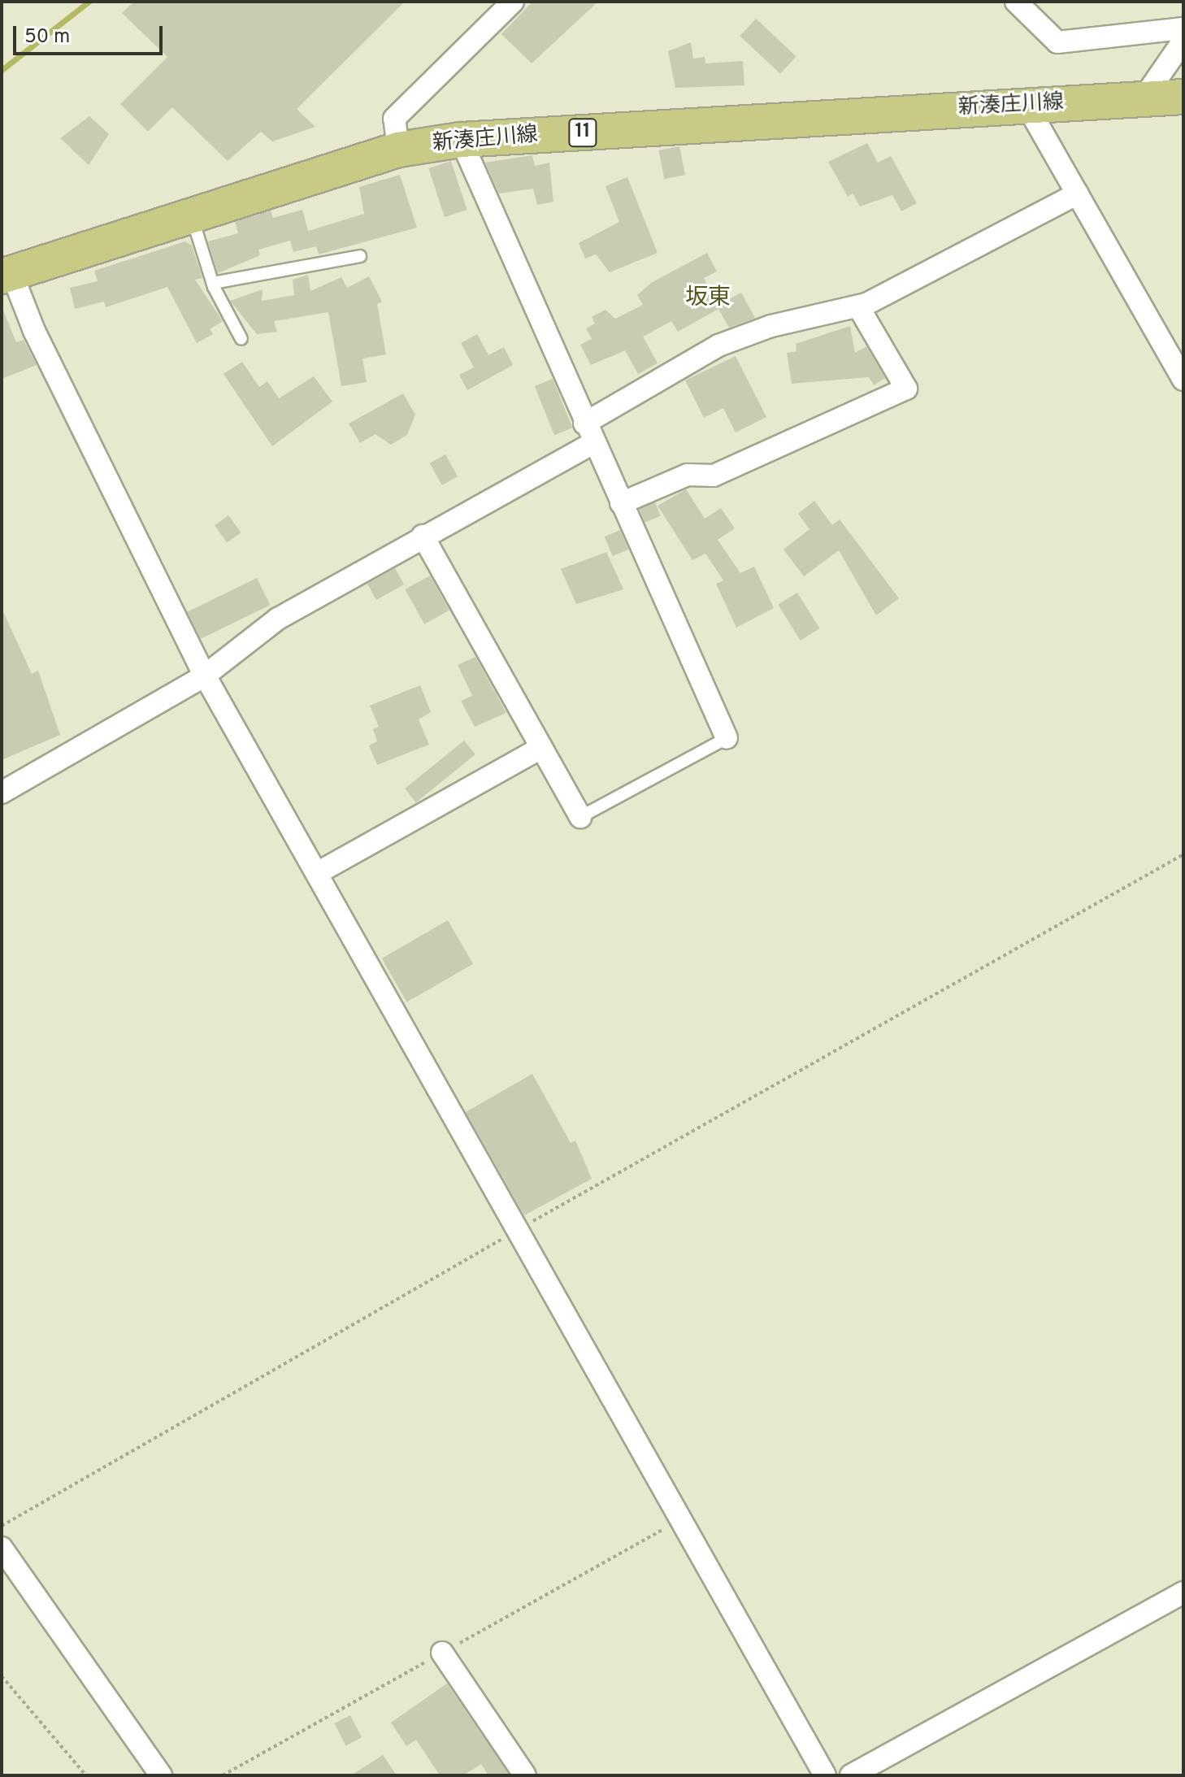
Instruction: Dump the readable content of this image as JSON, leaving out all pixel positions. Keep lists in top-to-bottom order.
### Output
{
  "streets": {
    "main road": ["新湊庄川線", "11"]
  },
  "districts": ["坂東"],
  "scale_bar": "50 m"
}
